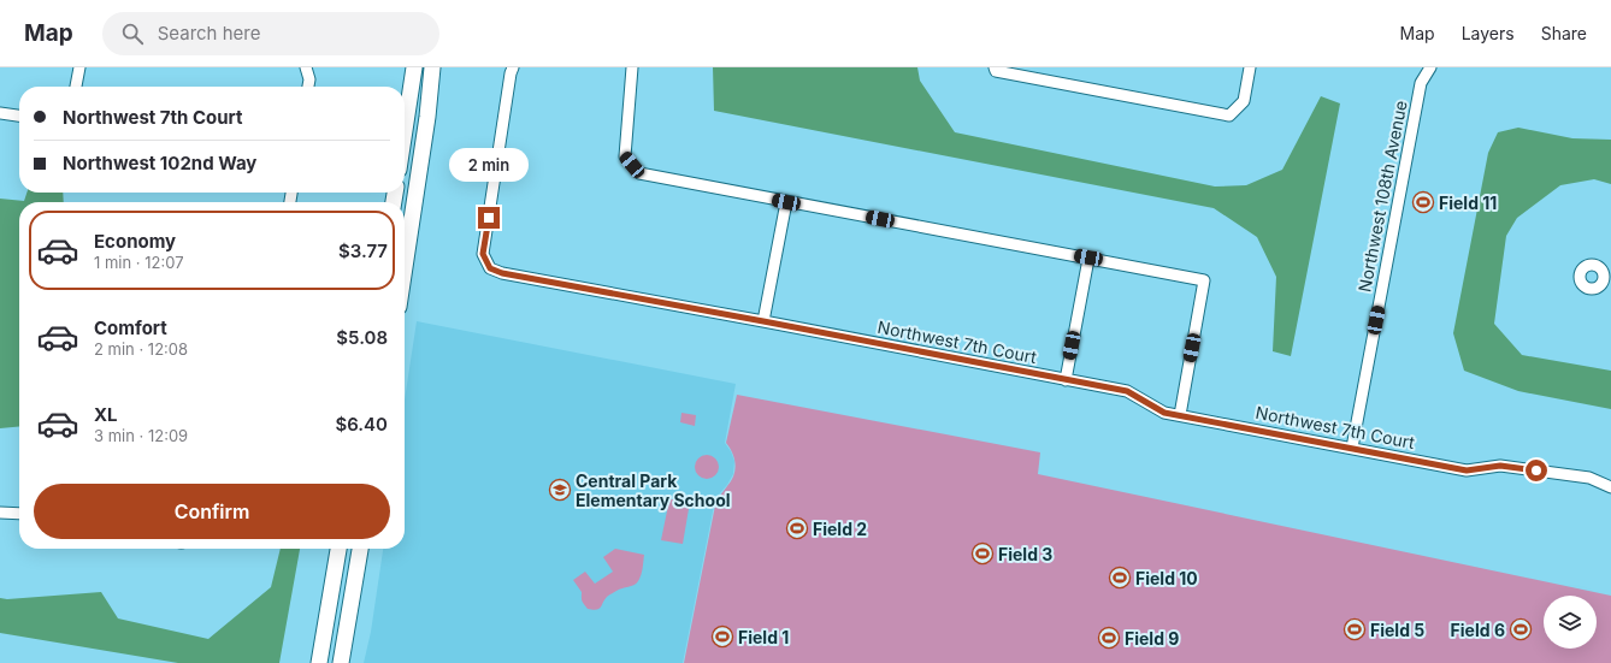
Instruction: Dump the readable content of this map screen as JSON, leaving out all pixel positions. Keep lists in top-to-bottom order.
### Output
{
  "streets": {
    "street": ["Northwest 108th Avenue", "Northwest 7th Court"]
  },
  "crossings": [
    ["Northwest 108th Avenue", "Northwest 7th Court"]
  ],
  "places": {
    "sports": [
      "Field 11",
      "Field 2",
      "Field 3",
      "Field 10",
      "Field 5",
      "Field 6",
      "Field 1",
      "Field 9"
    ],
    "school or university": ["Central Park Elementary School"]
  },
  "page": {
    "header": "Map",
    "search": "Search here",
    "nav": ["Map", "Layers", "Share"],
    "banner": ["Northwest 7th Court", "Northwest 102nd Way"],
    "bubble": "2 min",
    "list": [
      {
        "name": "Economy",
        "note": "1 min · 12:07",
        "value": "$3.77"
      },
      {
        "name": "Comfort",
        "note": "2 min · 12:08",
        "value": "$5.08"
      },
      {
        "name": "XL",
        "note": "3 min · 12:09",
        "value": "$6.40"
      }
    ],
    "buttons": "Confirm"
  }
}
